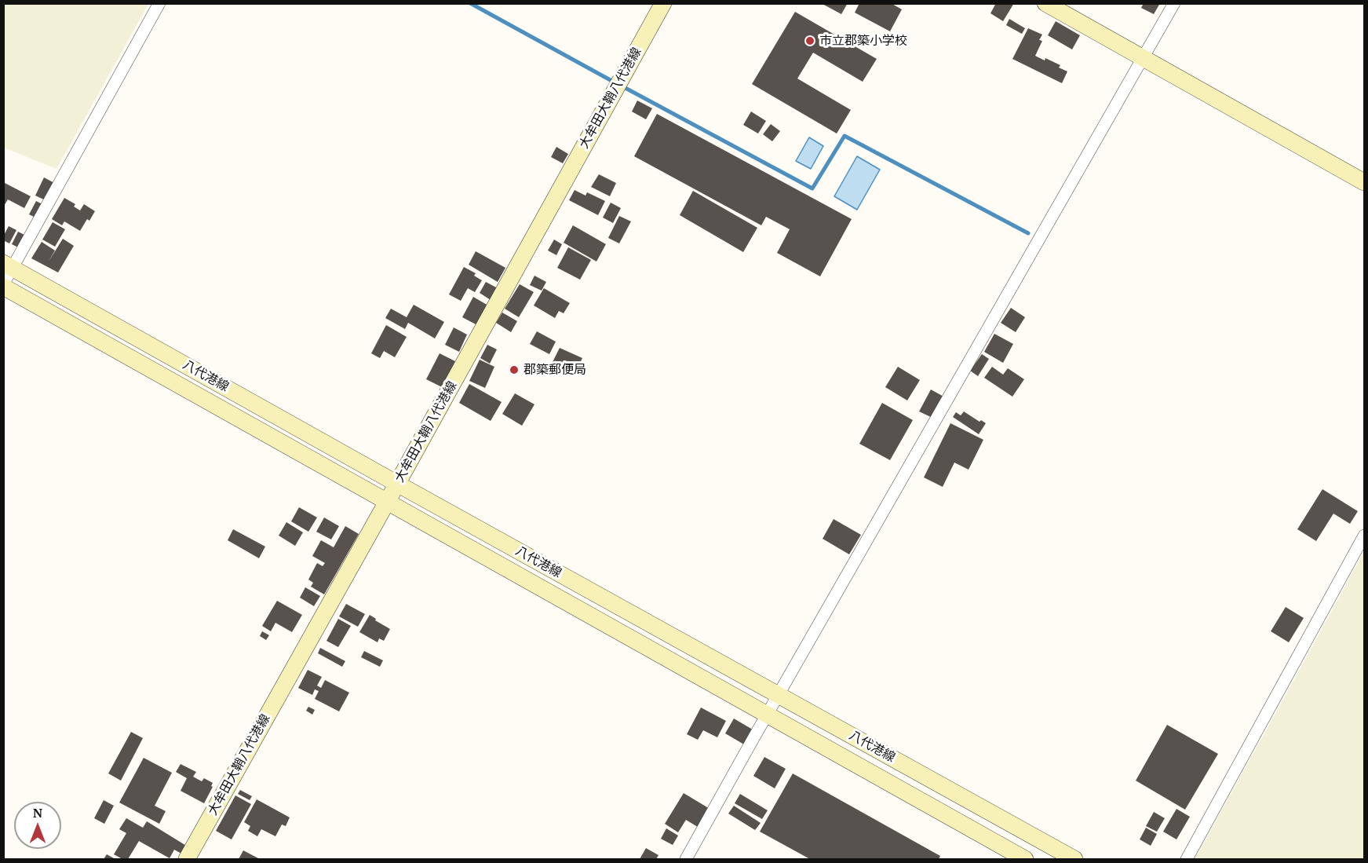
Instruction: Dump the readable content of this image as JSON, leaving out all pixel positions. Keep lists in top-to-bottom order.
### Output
{
  "streets": {
    "main road": ["大牟田大鞘八代港線", "八代港線"]
  },
  "crossings": [
    ["大牟田大鞘八代港線", "八代港線"]
  ],
  "places": ["市立郡築小学校", "郡築郵便局"],
  "north": "top"
}
